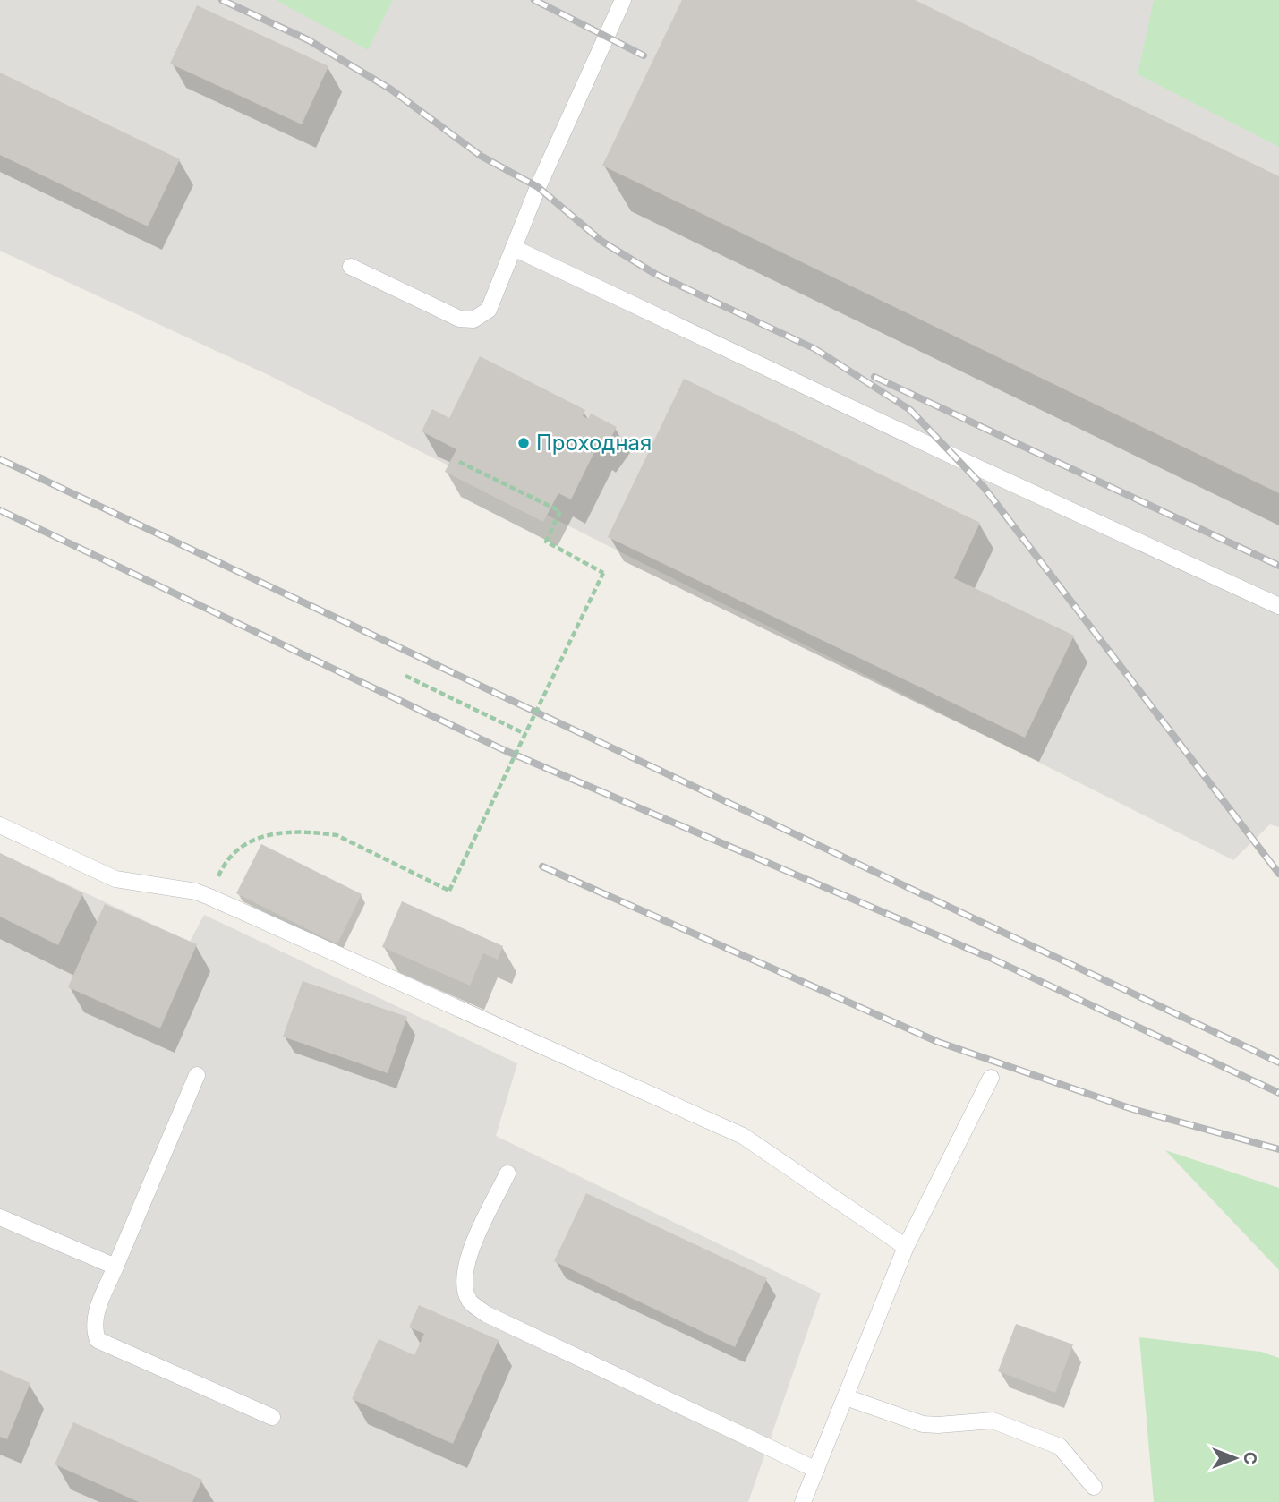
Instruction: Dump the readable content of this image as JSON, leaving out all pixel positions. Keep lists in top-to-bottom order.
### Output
{
  "places": ["Проходная"],
  "north": "right"
}
